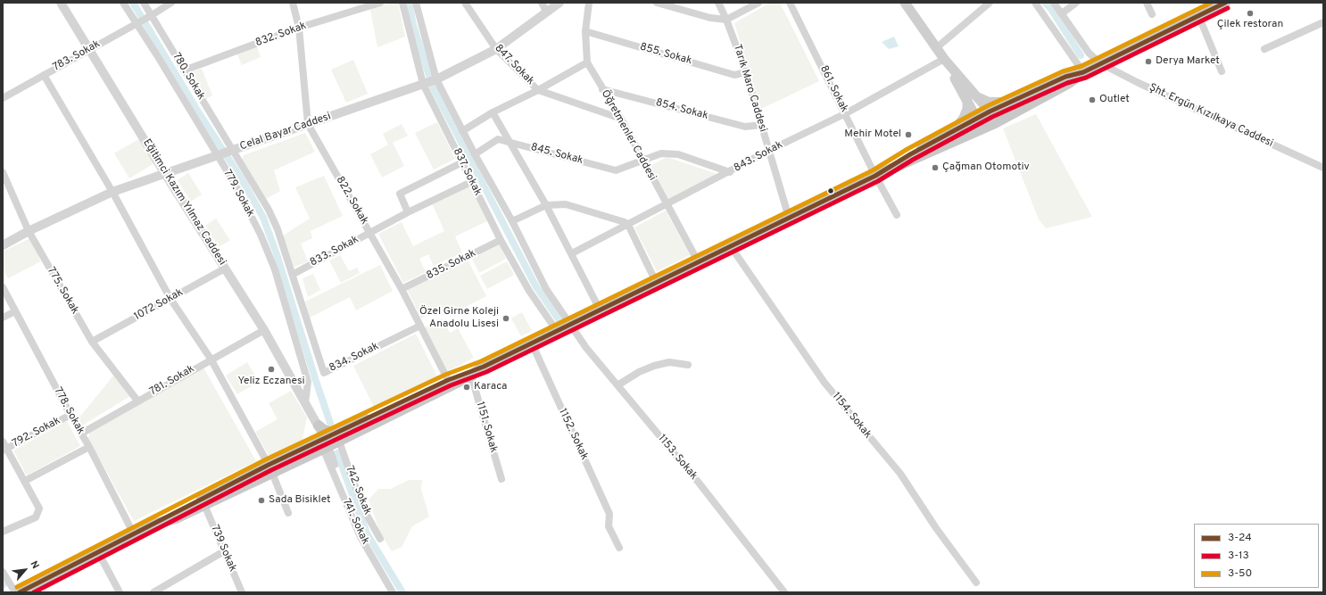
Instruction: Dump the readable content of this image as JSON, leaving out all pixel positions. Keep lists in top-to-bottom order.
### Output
{
  "streets": {
    "street": [
      "832. Sokak",
      "855. Sokak",
      "783. Sokak",
      "847. Sokak",
      "780. Sokak",
      "Tarık Maro Caddesi",
      "861. Sokak",
      "854. Sokak",
      "Şht. Ergün Kızılkaya Caddesi",
      "Celal Bayar Caddesi",
      "Öğretmenler Caddesi",
      "845. Sokak",
      "843. Sokak",
      "837. Sokak",
      "779. Sokak",
      "822. Sokak",
      "Eğitimci Kazım Yılmaz Caddesi",
      "833. Sokak",
      "835. Sokak",
      "775. Sokak",
      "1072 Sokak",
      "834. Sokak",
      "781. Sokak",
      "778. Sokak",
      "1154. Sokak",
      "1151. Sokak",
      "792. Sokak",
      "1152. Sokak",
      "1153. Sokak",
      "742. Sokak",
      "741. Sokak",
      "739 Sokak"
    ]
  },
  "crossings": [
    ["832. Sokak", "780. Sokak"],
    ["832. Sokak", "822. Sokak"],
    ["855. Sokak", "Tarık Maro Caddesi"],
    ["855. Sokak", "Öğretmenler Caddesi"],
    ["783. Sokak", "780. Sokak"],
    ["783. Sokak", "779. Sokak"],
    ["783. Sokak", "Eğitimci Kazım Yılmaz Caddesi"],
    ["847. Sokak", "Celal Bayar Caddesi"],
    ["847. Sokak", "Öğretmenler Caddesi"],
    ["780. Sokak", "Celal Bayar Caddesi"],
    ["780. Sokak", "833. Sokak"],
    ["780. Sokak", "834. Sokak"],
    ["Tarık Maro Caddesi", "854. Sokak"],
    ["Tarık Maro Caddesi", "843. Sokak"],
    ["861. Sokak", "843. Sokak"],
    ["854. Sokak", "Öğretmenler Caddesi"],
    ["Celal Bayar Caddesi", "837. Sokak"],
    ["Celal Bayar Caddesi", "779. Sokak"],
    ["Celal Bayar Caddesi", "822. Sokak"],
    ["Celal Bayar Caddesi", "Eğitimci Kazım Yılmaz Caddesi"],
    ["Celal Bayar Caddesi", "775. Sokak"],
    ["Öğretmenler Caddesi", "845. Sokak"],
    ["Öğretmenler Caddesi", "843. Sokak"],
    ["845. Sokak", "843. Sokak"],
    ["845. Sokak", "837. Sokak"],
    ["837. Sokak", "833. Sokak"],
    ["837. Sokak", "835. Sokak"],
    ["837. Sokak", "1153. Sokak"],
    ["779. Sokak", "Eğitimci Kazım Yılmaz Caddesi"],
    ["822. Sokak", "833. Sokak"],
    ["822. Sokak", "835. Sokak"],
    ["822. Sokak", "834. Sokak"],
    ["Eğitimci Kazım Yılmaz Caddesi", "1072 Sokak"],
    ["Eğitimci Kazım Yılmaz Caddesi", "781. Sokak"],
    ["Eğitimci Kazım Yılmaz Caddesi", "741. Sokak"],
    ["833. Sokak", "834. Sokak"],
    ["775. Sokak", "1072 Sokak"],
    ["775. Sokak", "781. Sokak"],
    ["781. Sokak", "778. Sokak"],
    ["778. Sokak", "792. Sokak"]
  ],
  "places": [
    "Çilek restoran",
    "Derya Market",
    "Outlet",
    "Mehir Motel",
    "Çağman Otomotiv",
    "Özel Girne Koleji Anadolu Lisesi",
    "Yeliz Eczanesi",
    "Karaca",
    "Sada Bisiklet"
  ],
  "lines": ["transit line 3-24", "transit line 3-50", "transit line 3-13"],
  "legend": ["3-24", "3-13", "3-50"],
  "north": "top right"
}
